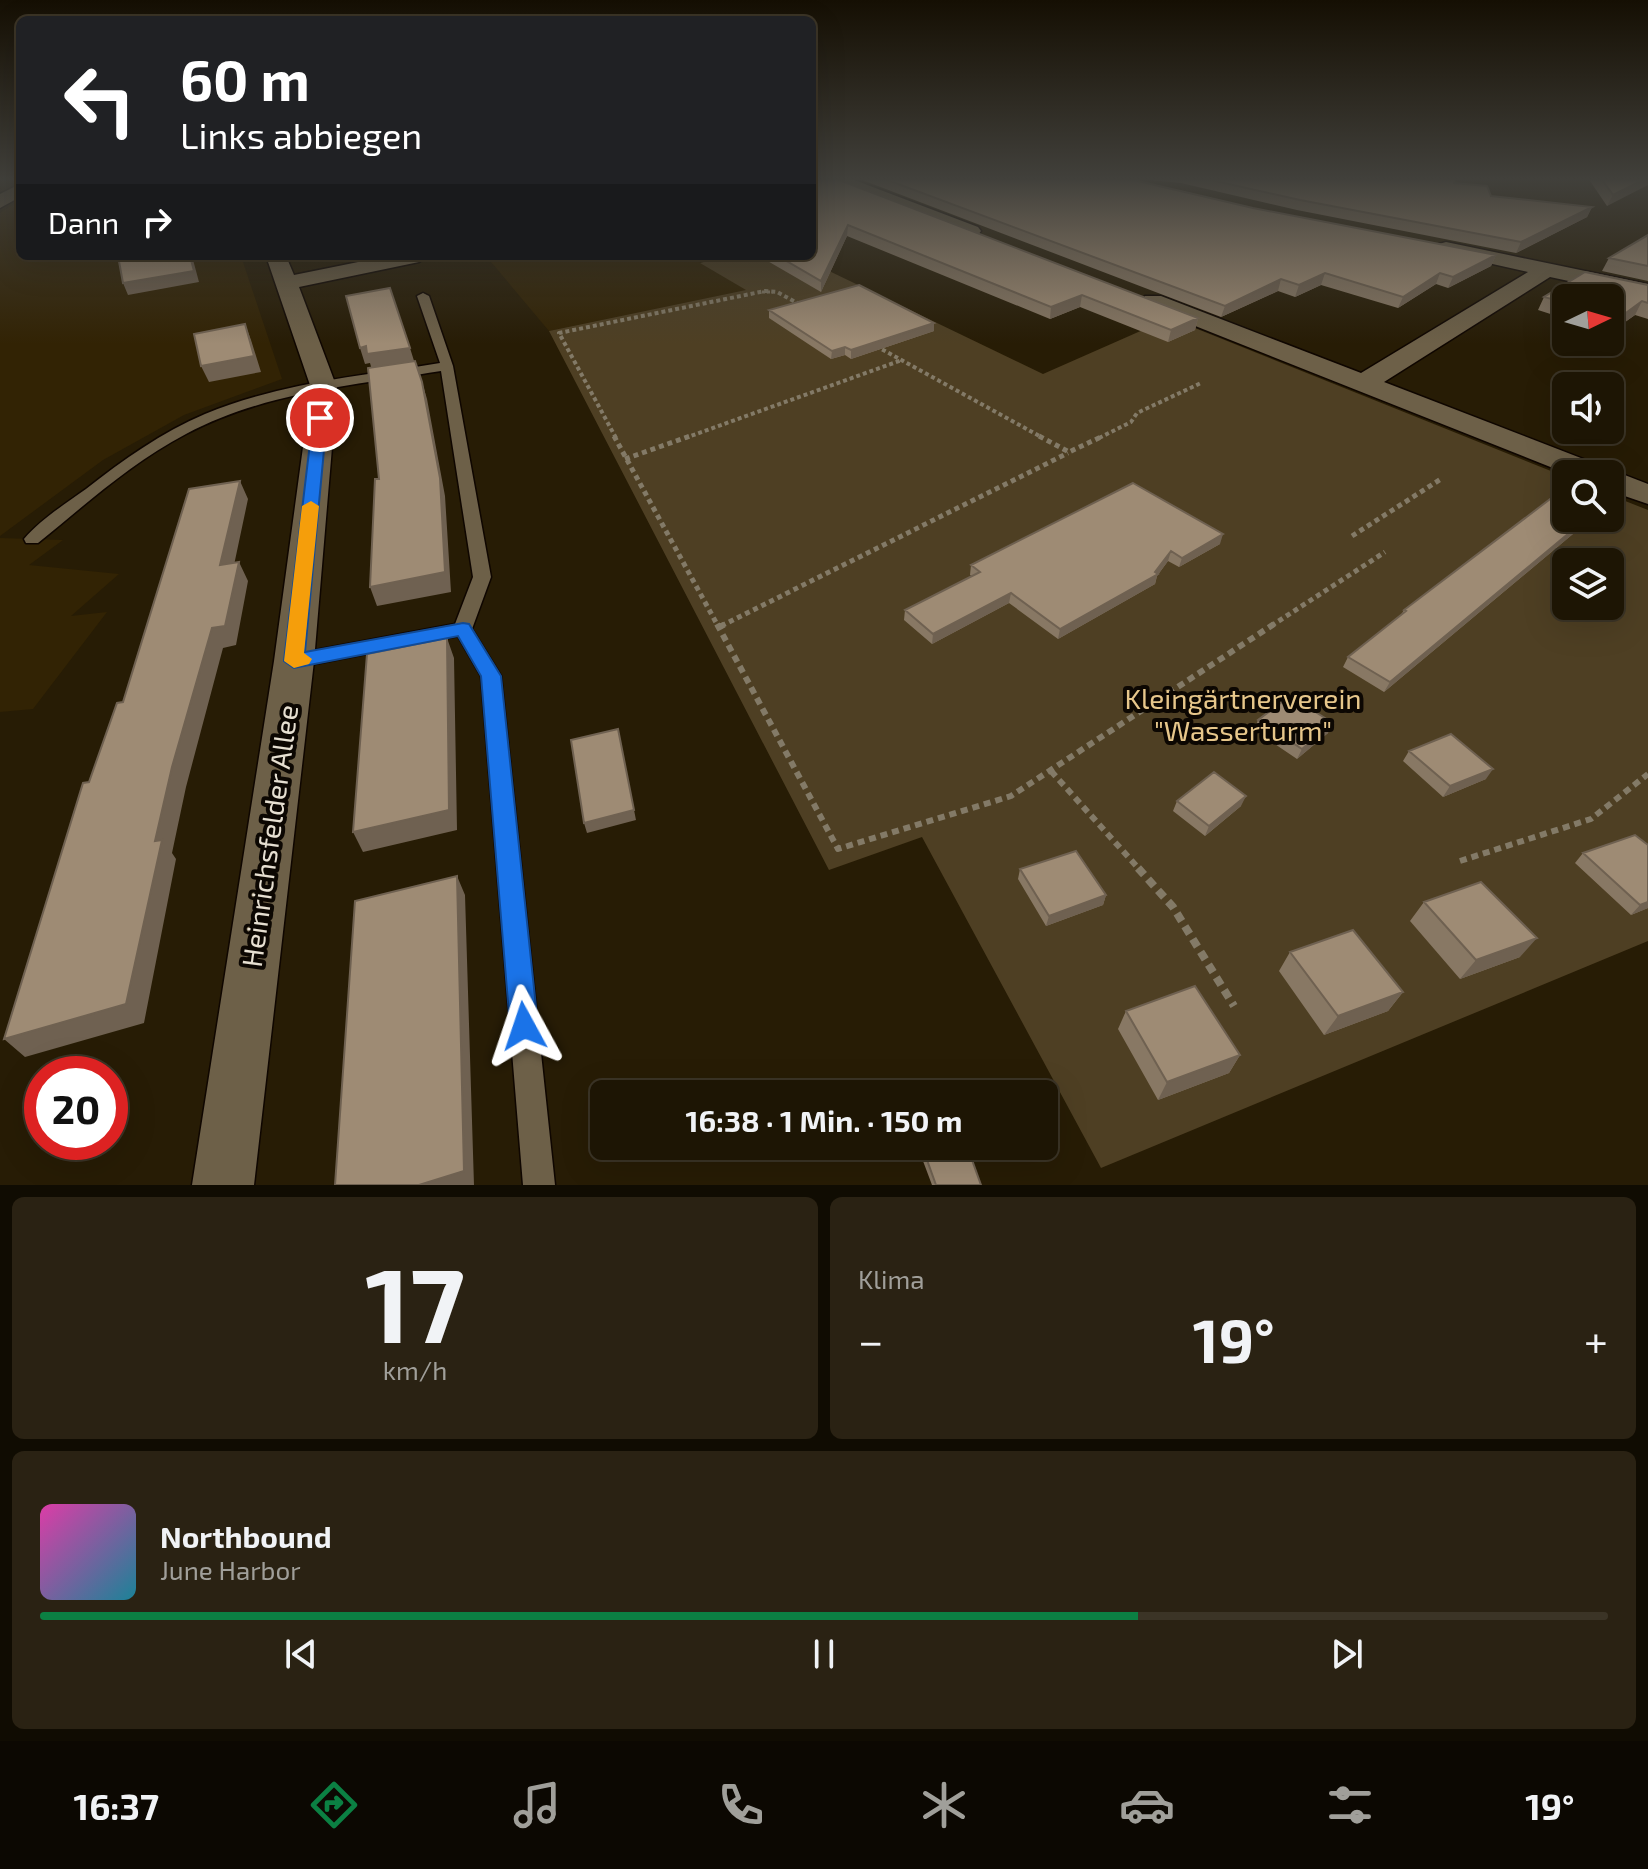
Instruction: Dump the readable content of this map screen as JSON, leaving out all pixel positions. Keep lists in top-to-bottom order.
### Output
{
  "streets": {
    "street": ["Heinrichsfelder Allee"]
  },
  "parks": ["Kleingärtnerverein \"Wasserturm\""],
  "north": "right",
  "page": {
    "turn": ["60 m", "Links abbiegen"],
    "then": "Dann",
    "limit": "20",
    "trip": "16:38 · 1 Min. · 150 m",
    "tile": [
      ["17", "km/h"],
      "Klima"
    ],
    "heat": ["−", "19°", "+"],
    "song": ["Northbound", "June Harbor"],
    "tabs": ["16:37", "19°"]
  }
}
